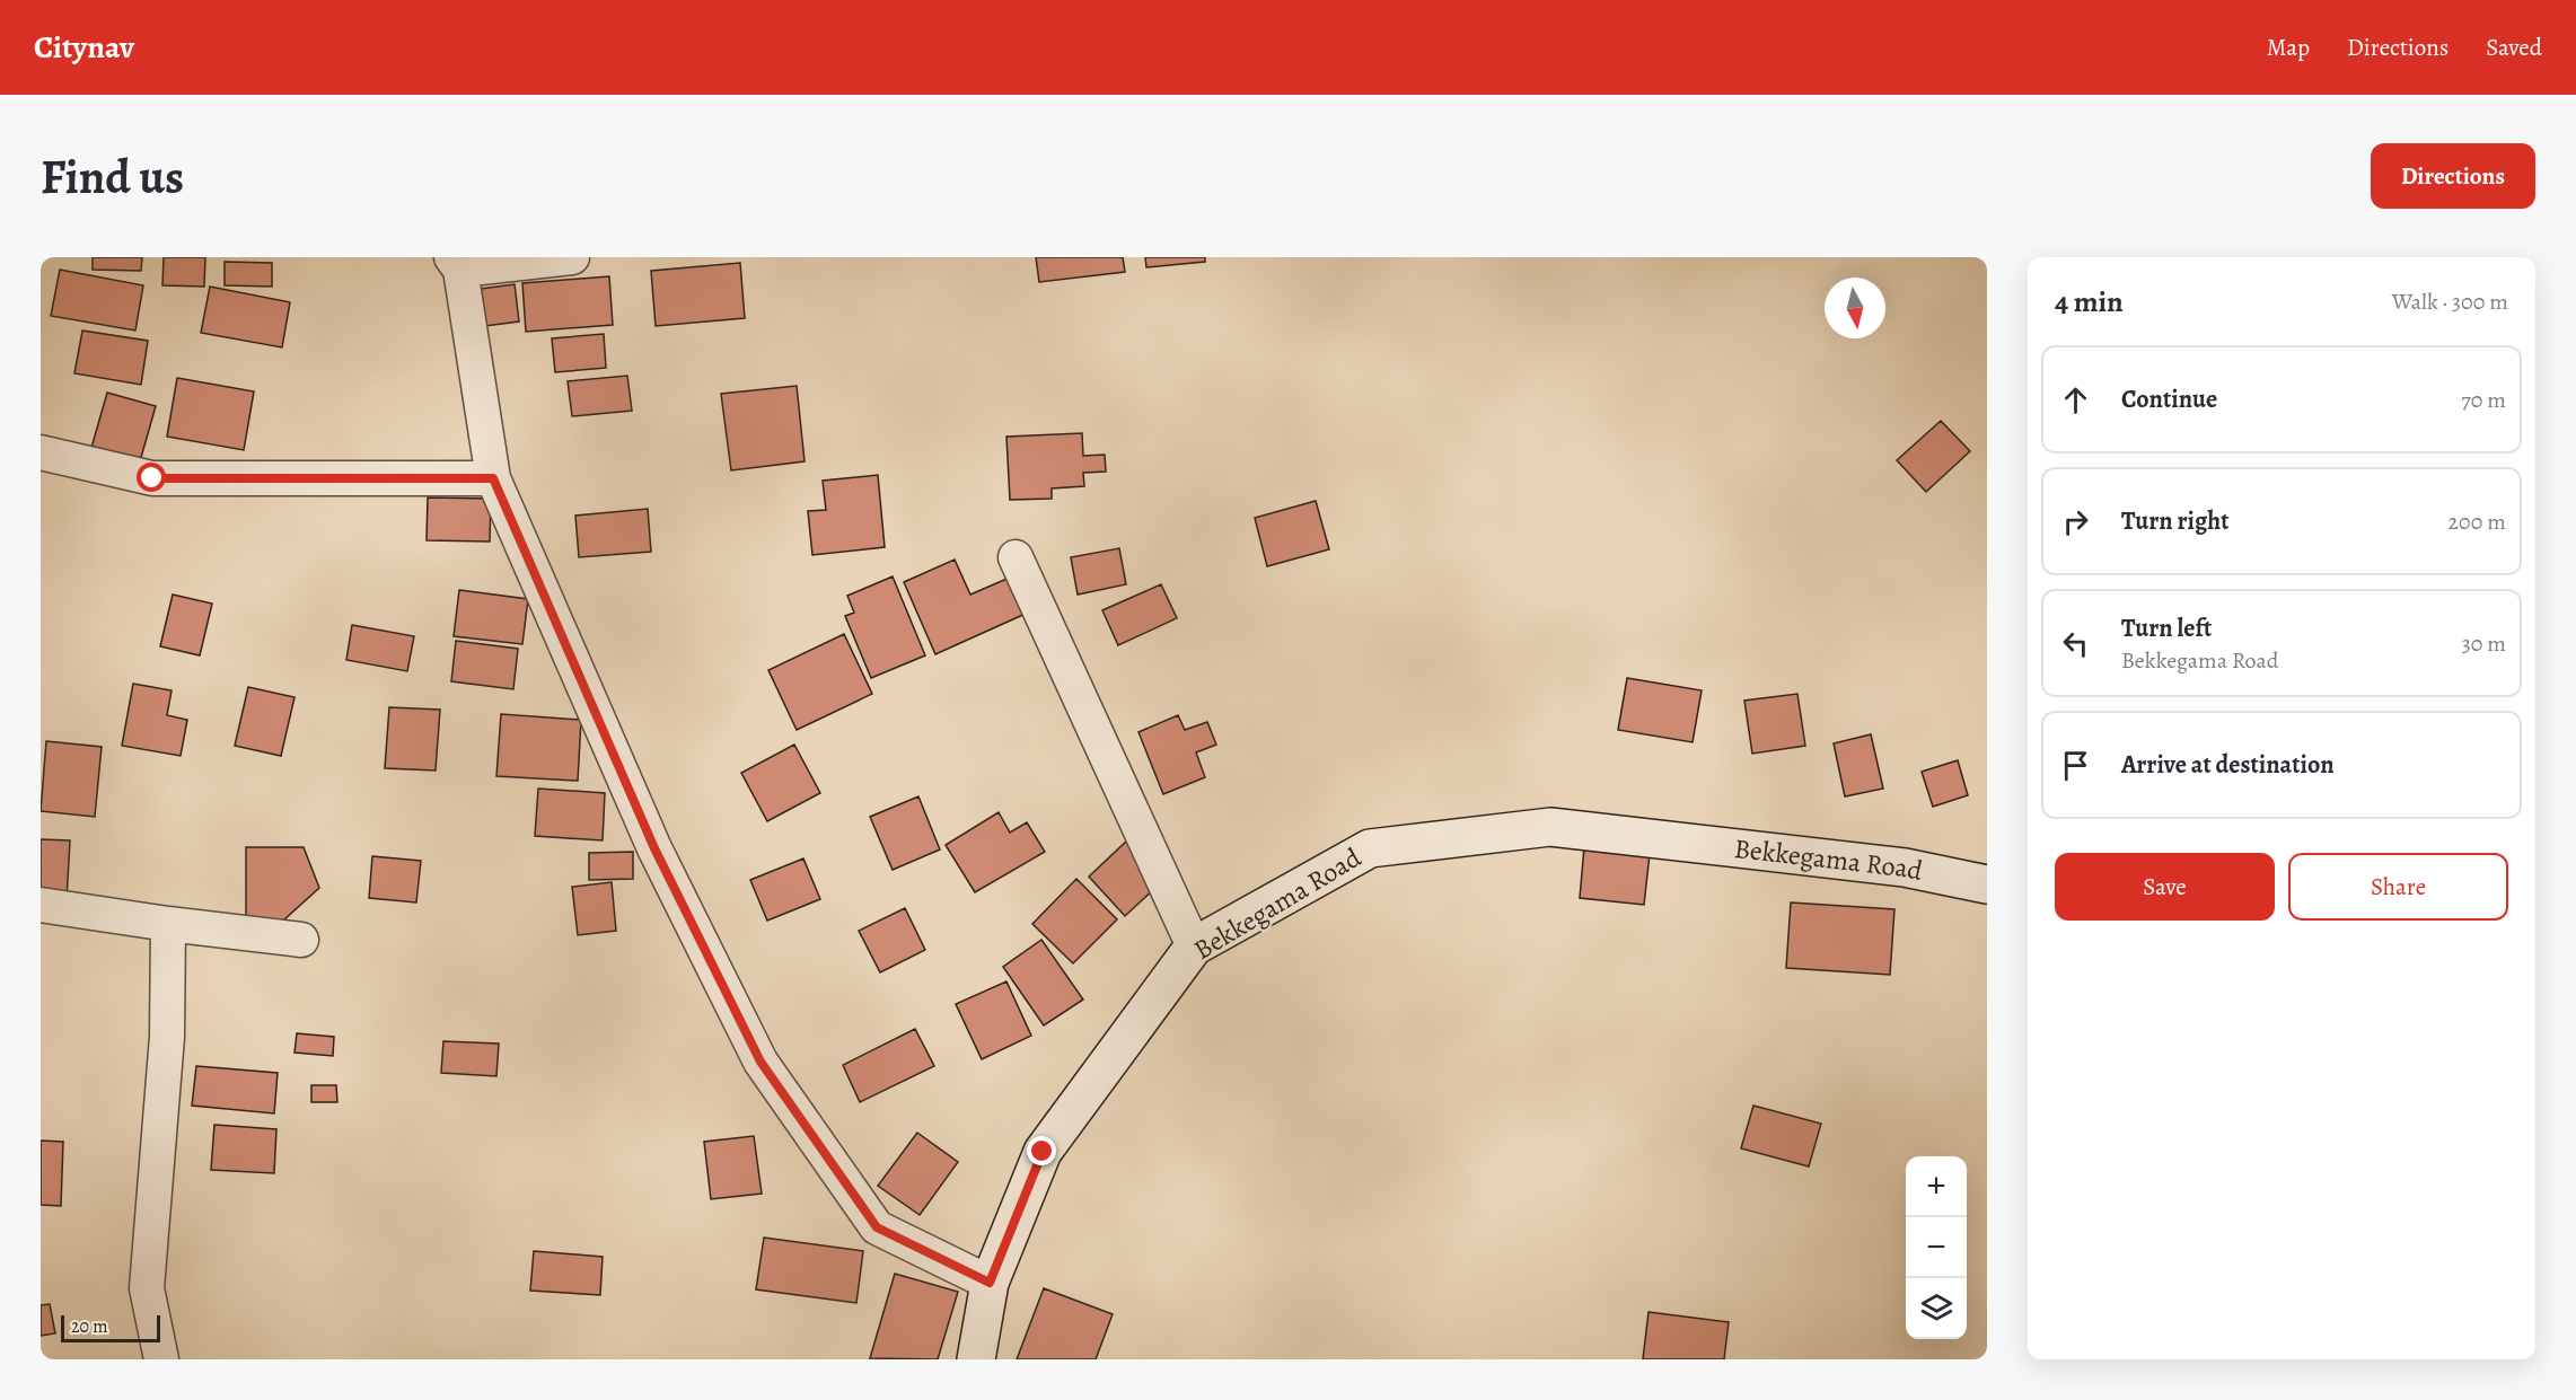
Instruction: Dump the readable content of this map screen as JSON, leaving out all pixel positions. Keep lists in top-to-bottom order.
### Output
{
  "streets": {
    "street": ["Bekkegama Road"]
  },
  "scale_bar": "20 m",
  "north": "bottom",
  "page": {
    "header": "Citynav",
    "nav": ["Map", "Directions", "Saved"],
    "buttons": [
      "Directions",
      ["Save", "Share"]
    ],
    "title": "Find us",
    "heading": ["4 min", "Walk · 300 m"],
    "list": [
      ["Continue", "70 m"],
      ["Turn right", "200 m"],
      ["Turn left", "Bekkegama Road", "30 m"],
      "Arrive at destination"
    ],
    "map_buttons": ["+", "−"],
    "scale": "20 m"
  }
}
